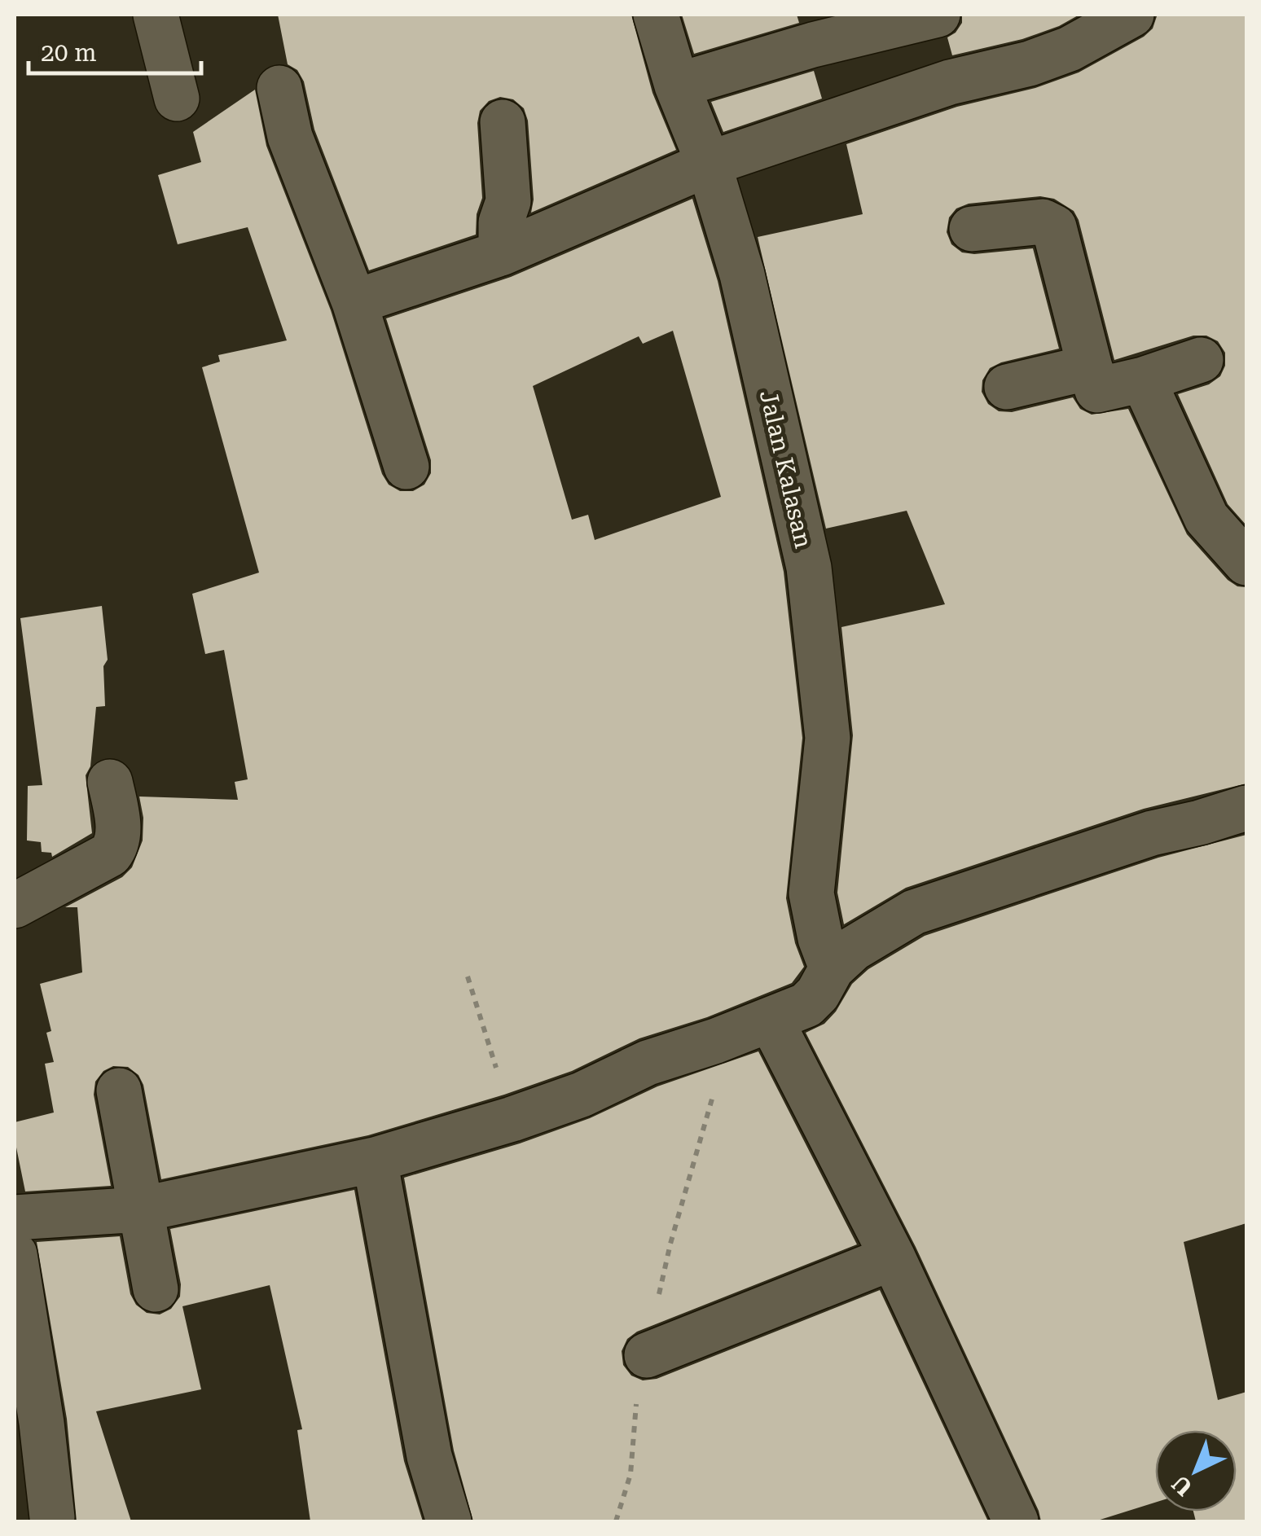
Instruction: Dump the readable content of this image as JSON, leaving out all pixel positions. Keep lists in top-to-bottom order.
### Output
{
  "streets": {
    "street": ["Jalan Kalasan"]
  },
  "scale_bar": "20 m",
  "north": "bottom left"
}
